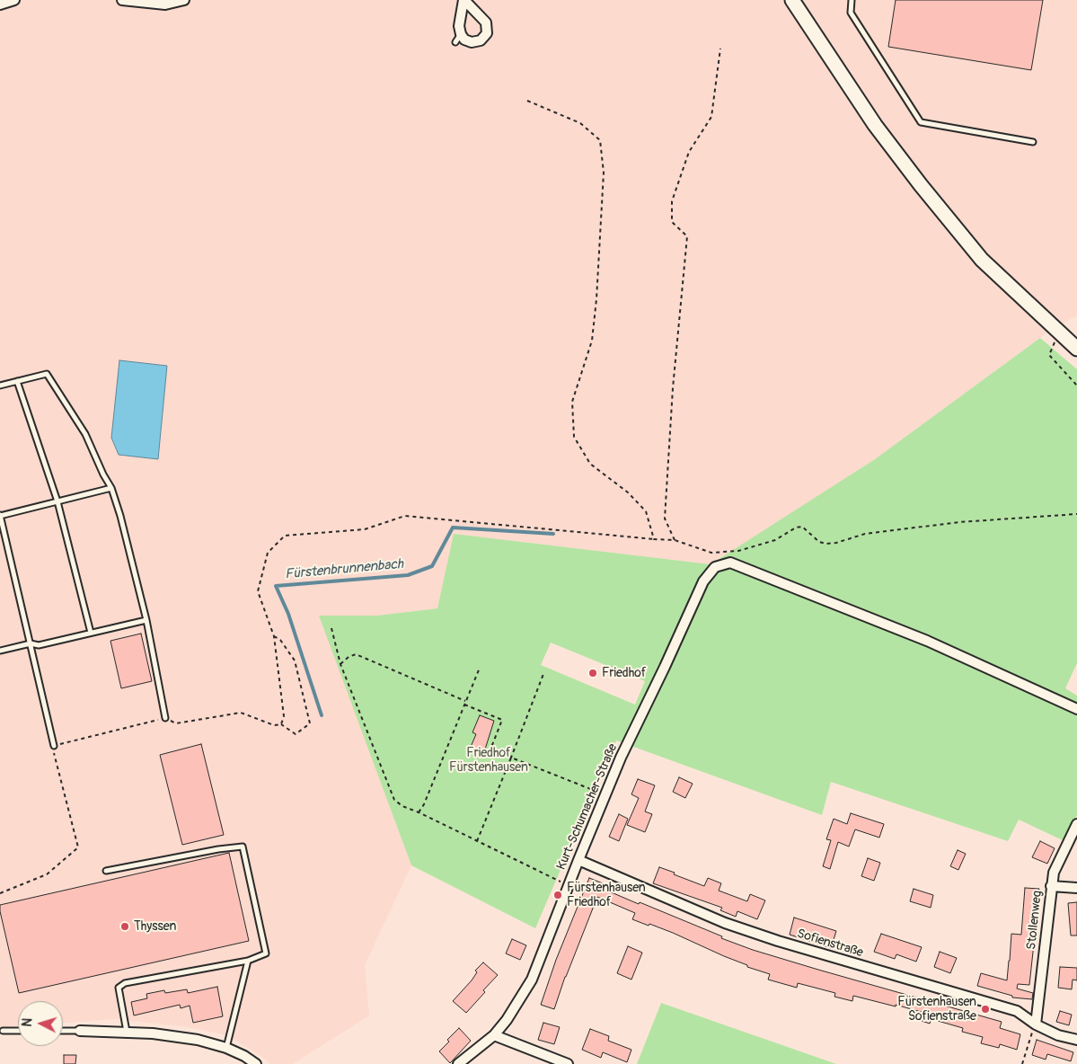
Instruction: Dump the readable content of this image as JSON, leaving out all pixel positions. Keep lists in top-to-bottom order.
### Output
{
  "streets": {
    "street": ["Kurt-Schumacher-Straße", "Stollenweg", "Sofienstraße"]
  },
  "crossings": [
    ["Kurt-Schumacher-Straße", "Sofienstraße"],
    ["Stollenweg", "Sofienstraße"]
  ],
  "water": ["Fürstenbrunnenbach"],
  "parks": ["Friedhof Fürstenhausen"],
  "places": [
    "Friedhof",
    "Fürstenhausen Friedhof",
    "Thyssen",
    "Fürstenhausen Sofienstraße"
  ],
  "north": "left"
}
